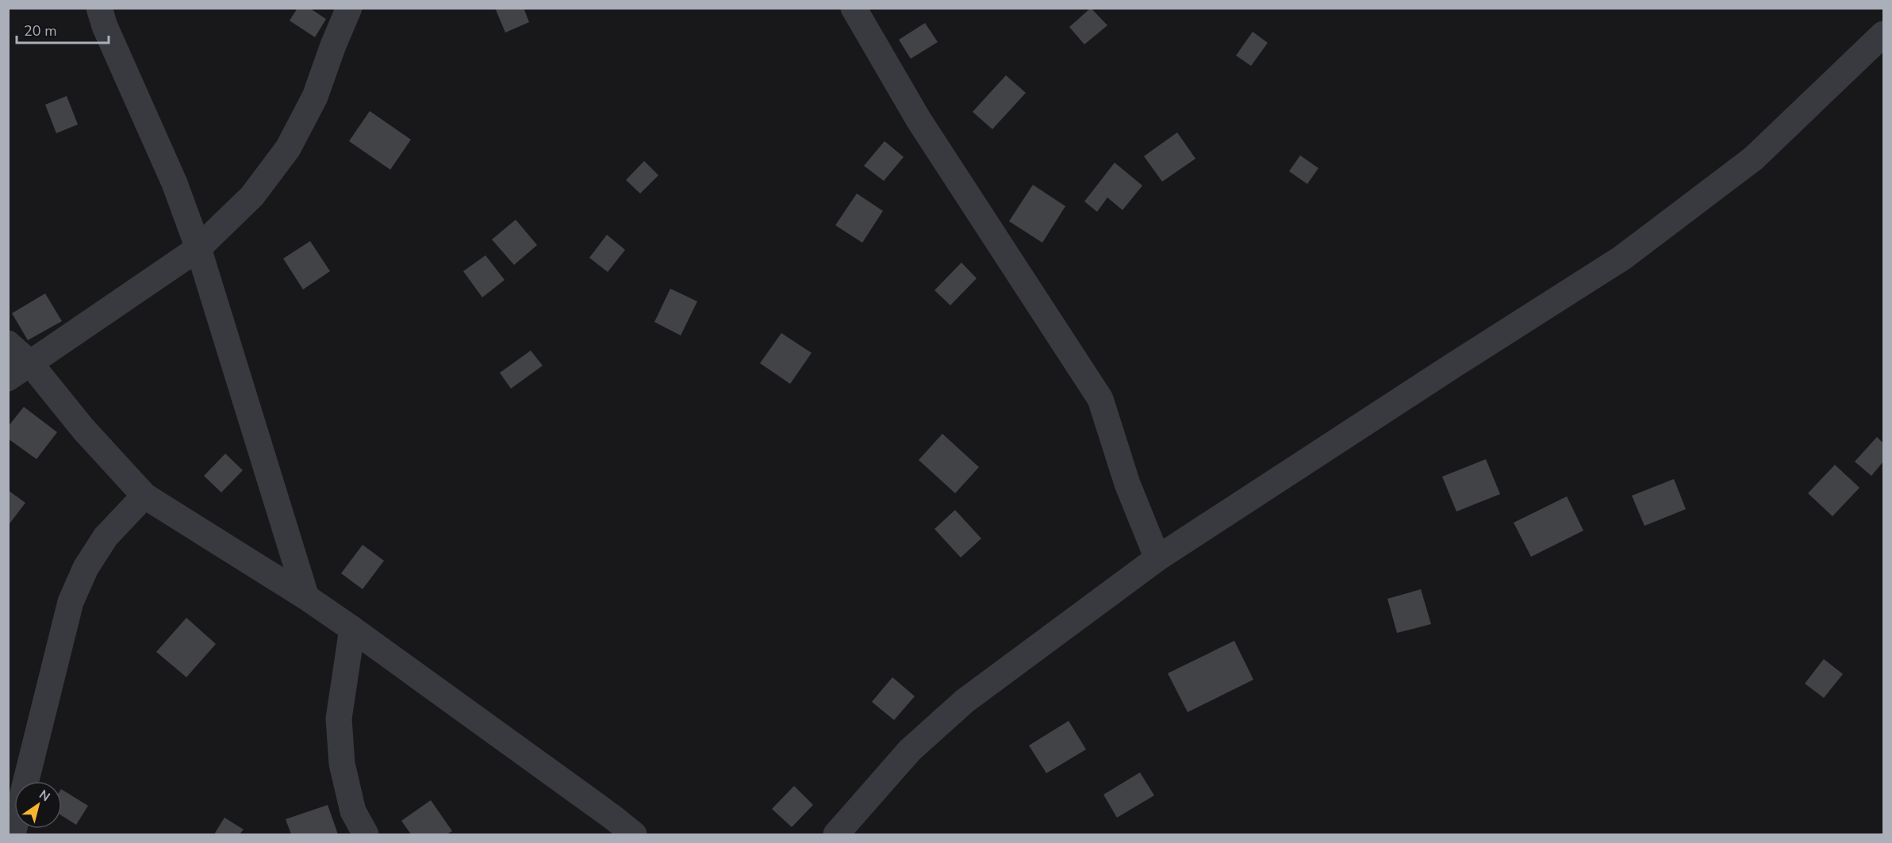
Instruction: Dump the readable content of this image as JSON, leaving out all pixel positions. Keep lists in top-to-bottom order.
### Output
{
  "scale_bar": "20 m",
  "north": "top right"
}
